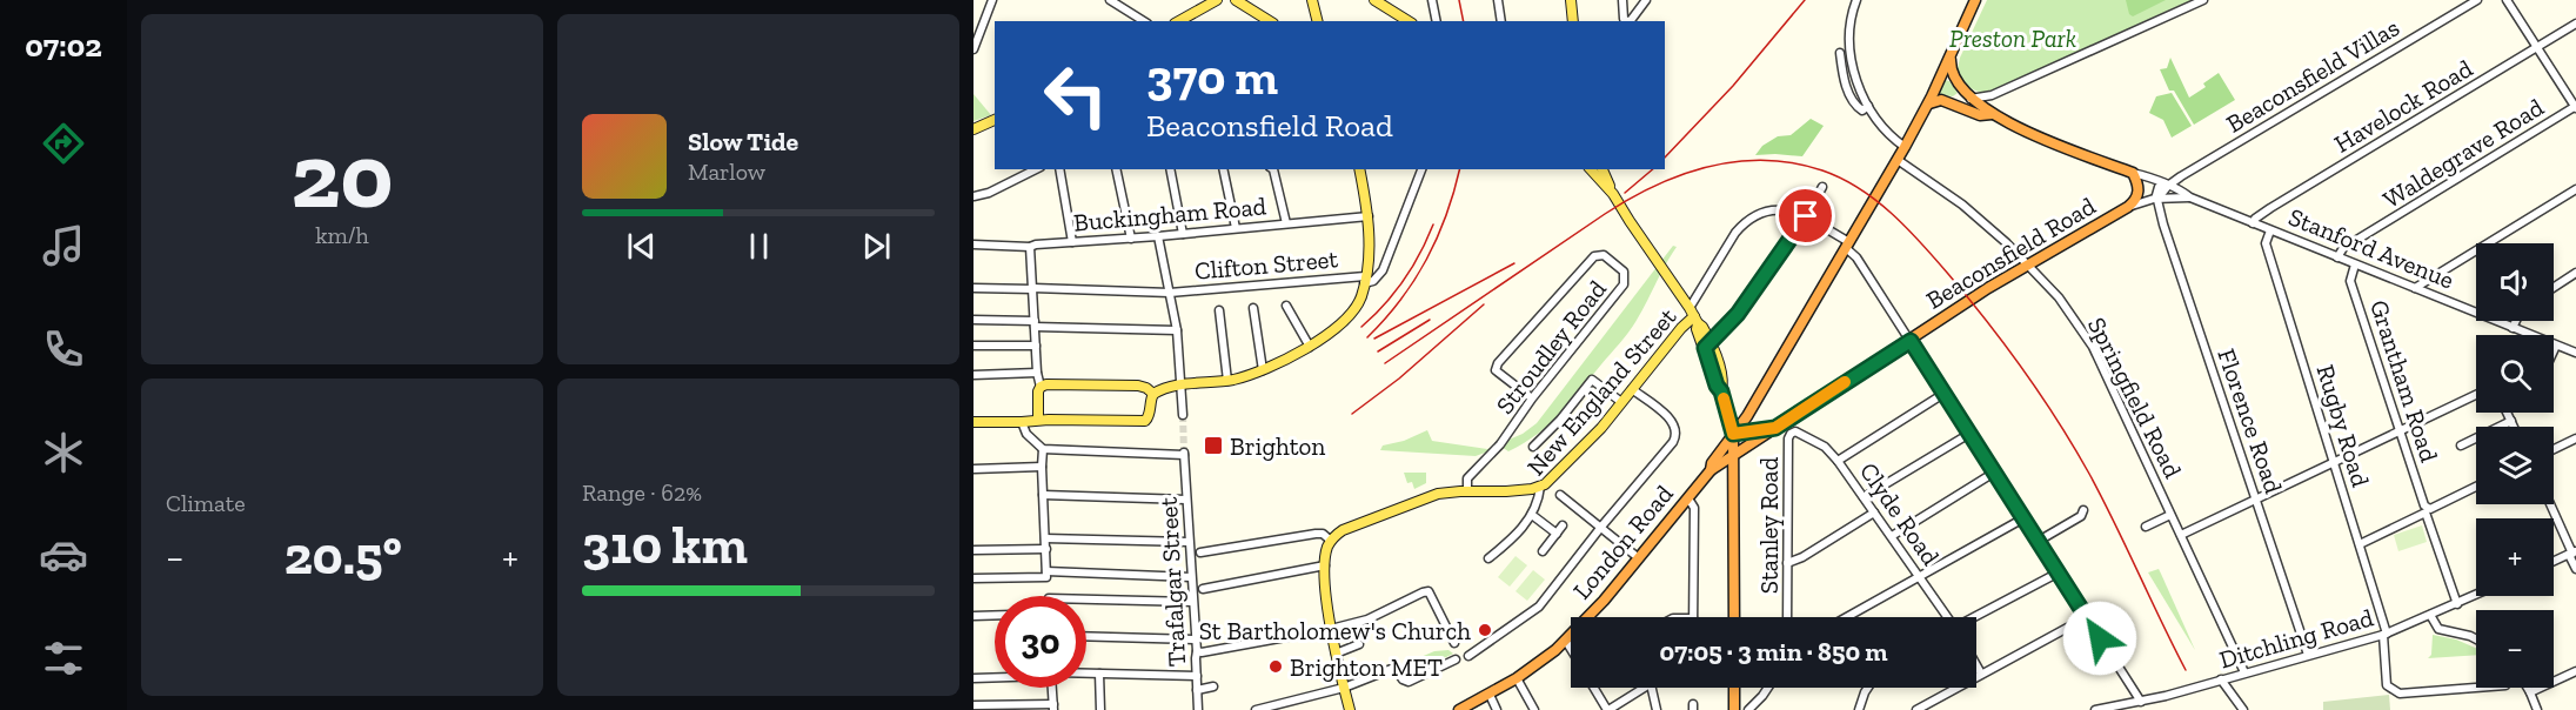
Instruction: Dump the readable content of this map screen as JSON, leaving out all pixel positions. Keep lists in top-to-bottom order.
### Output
{
  "streets": {
    "highway": ["Stanford Avenue", "Beaconsfield Road", "London Road"],
    "main road": ["New England Street"],
    "street": [
      "Beaconsfield Villas",
      "Havelock Road",
      "Waldegrave Road",
      "Buckingham Road",
      "Clifton Street",
      "Stroudley Road",
      "Grantham Road",
      "Springfield Road",
      "Florence Road",
      "Rugby Road",
      "Clyde Road",
      "Stanley Road",
      "Trafalgar Street",
      "Ditchling Road"
    ]
  },
  "crossings": [
    ["Beaconsfield Villas", "Stanford Avenue"],
    ["Havelock Road", "Stanford Avenue"],
    ["Waldegrave Road", "Stanford Avenue"],
    ["Stanford Avenue", "Beaconsfield Road"],
    ["Stanford Avenue", "Grantham Road"],
    ["Stanford Avenue", "Florence Road"],
    ["Stanford Avenue", "Rugby Road"],
    ["Beaconsfield Road", "Springfield Road"],
    ["Beaconsfield Road", "Florence Road"],
    ["Beaconsfield Road", "London Road"],
    ["Grantham Road", "Ditchling Road"],
    ["Springfield Road", "London Road"],
    ["Springfield Road", "Ditchling Road"],
    ["Florence Road", "Ditchling Road"],
    ["Rugby Road", "Ditchling Road"],
    ["Clyde Road", "Stanley Road"]
  ],
  "parks": ["Preston Park"],
  "places": {
    "transit": ["Brighton"],
    "other": ["St Bartholomew's Church", "Brighton MET"]
  },
  "page": {
    "tabs": "07:02",
    "tile": [
      ["20", "km/h"],
      "Climate",
      ["Range · 62%", "310 km"]
    ],
    "turn": ["370 m", "Beaconsfield Road"],
    "song": ["Slow Tide", "Marlow"],
    "map_buttons": ["+", "−"],
    "heat": ["−", "20.5°", "+"],
    "limit": "30",
    "trip": "07:05 · 3 min · 850 m"
  }
}
